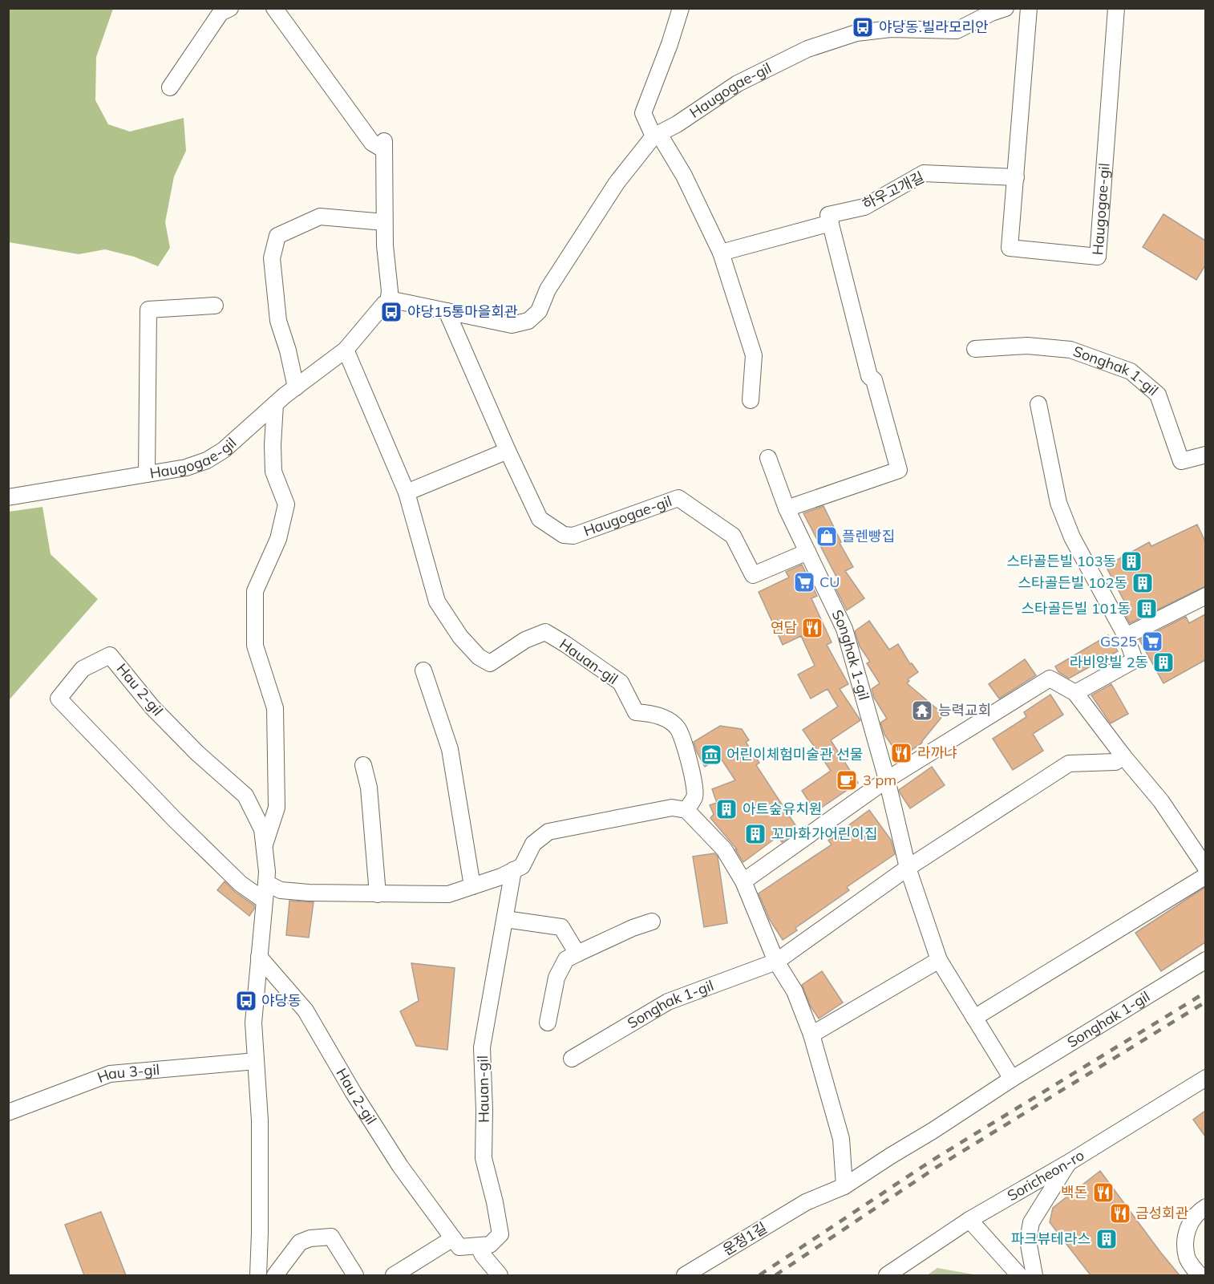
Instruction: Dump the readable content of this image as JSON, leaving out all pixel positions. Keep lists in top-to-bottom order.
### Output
{
  "streets": {
    "street": [
      "Haugogae-gil",
      "하우고개길",
      "Songhak 1-gil",
      "Hauan-gil",
      "Hau 2-gil",
      "Hau 3-gil",
      "Soricheon-ro",
      "운정1길"
    ]
  },
  "crossings": [
    ["Haugogae-gil", "하우고개길"],
    ["Haugogae-gil", "Songhak 1-gil"],
    ["Songhak 1-gil", "운정1길"],
    ["Hau 2-gil", "Hau 3-gil"]
  ],
  "places": {
    "bus stop": ["야당동.빌라모리안", "야당15통마을회관", "야당동"],
    "shop": ["플렌빵집"],
    "building": [
      "스타골든빌 103동",
      "스타골든빌 102동",
      "스타골든빌 101동",
      "라비앙빌 2동",
      "아트숲유치원",
      "꼬마화가어린이집",
      "파크뷰테라스"
    ],
    "supermarket": ["CU", "GS25"],
    "restaurant": [
      "연담",
      "라까냐",
      "백돈",
      "금성회관"
    ],
    "temple": ["능력교회"],
    "museum": ["어린이체험미술관 선물"],
    "cafe": ["3 pm"]
  }
}
